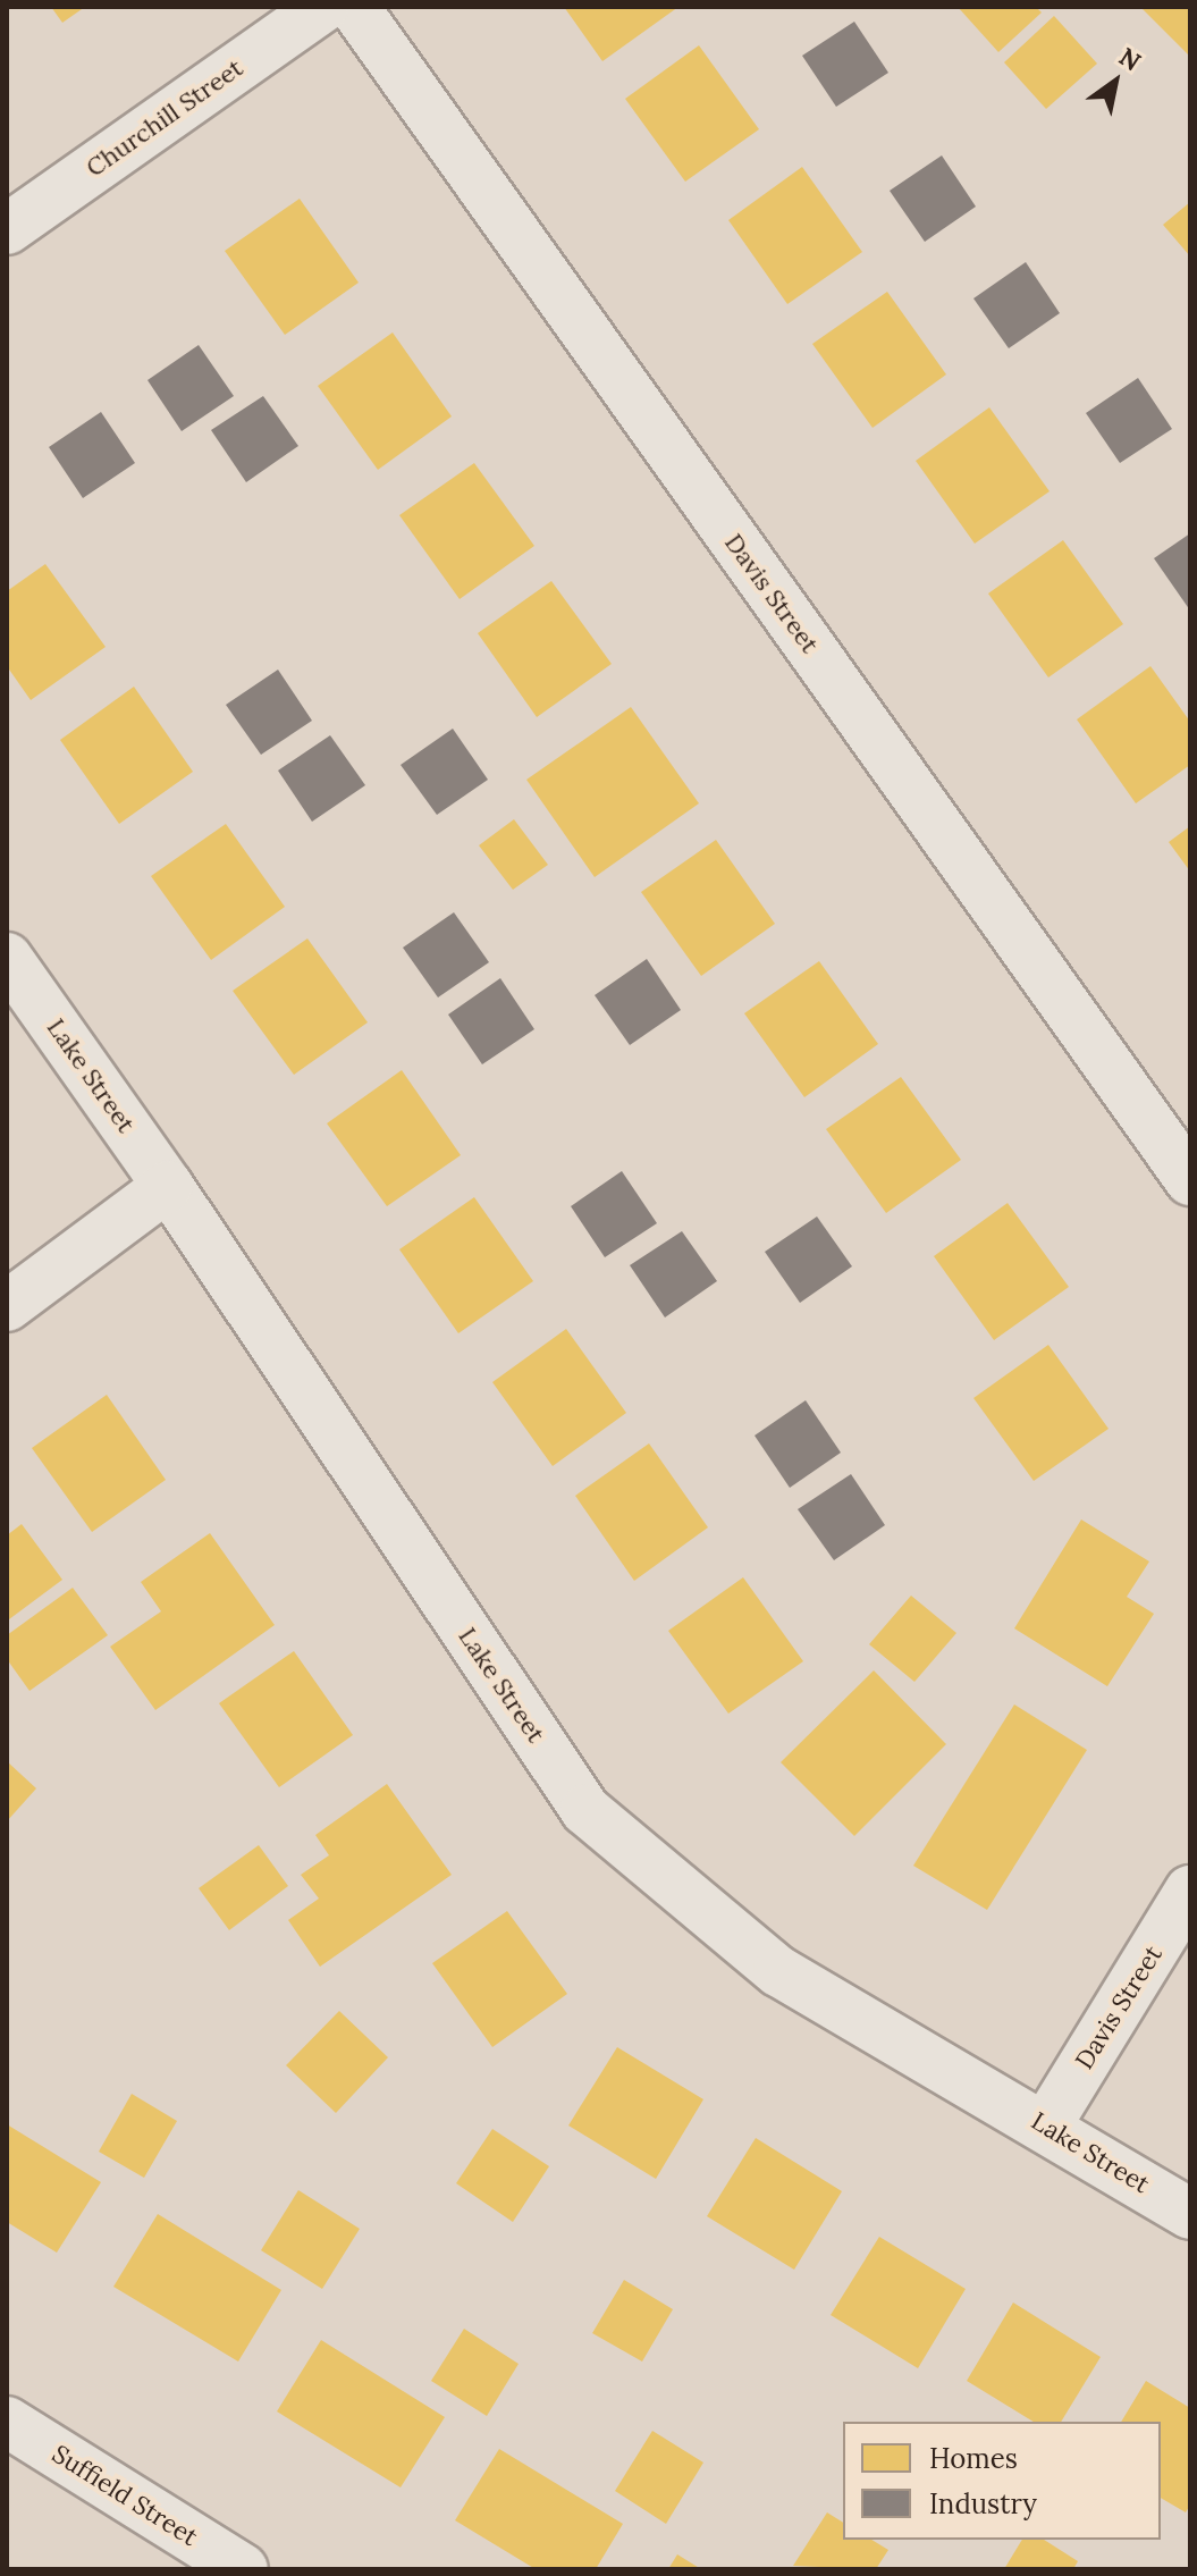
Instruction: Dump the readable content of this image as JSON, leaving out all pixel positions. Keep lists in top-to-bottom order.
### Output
{
  "streets": {
    "street": [
      "Churchill Street",
      "Davis Street",
      "Lake Street",
      "Suffield Street"
    ]
  },
  "crossings": [
    ["Davis Street", "Lake Street"]
  ],
  "legend": ["Homes", "Industry"],
  "north": "top right"
}
